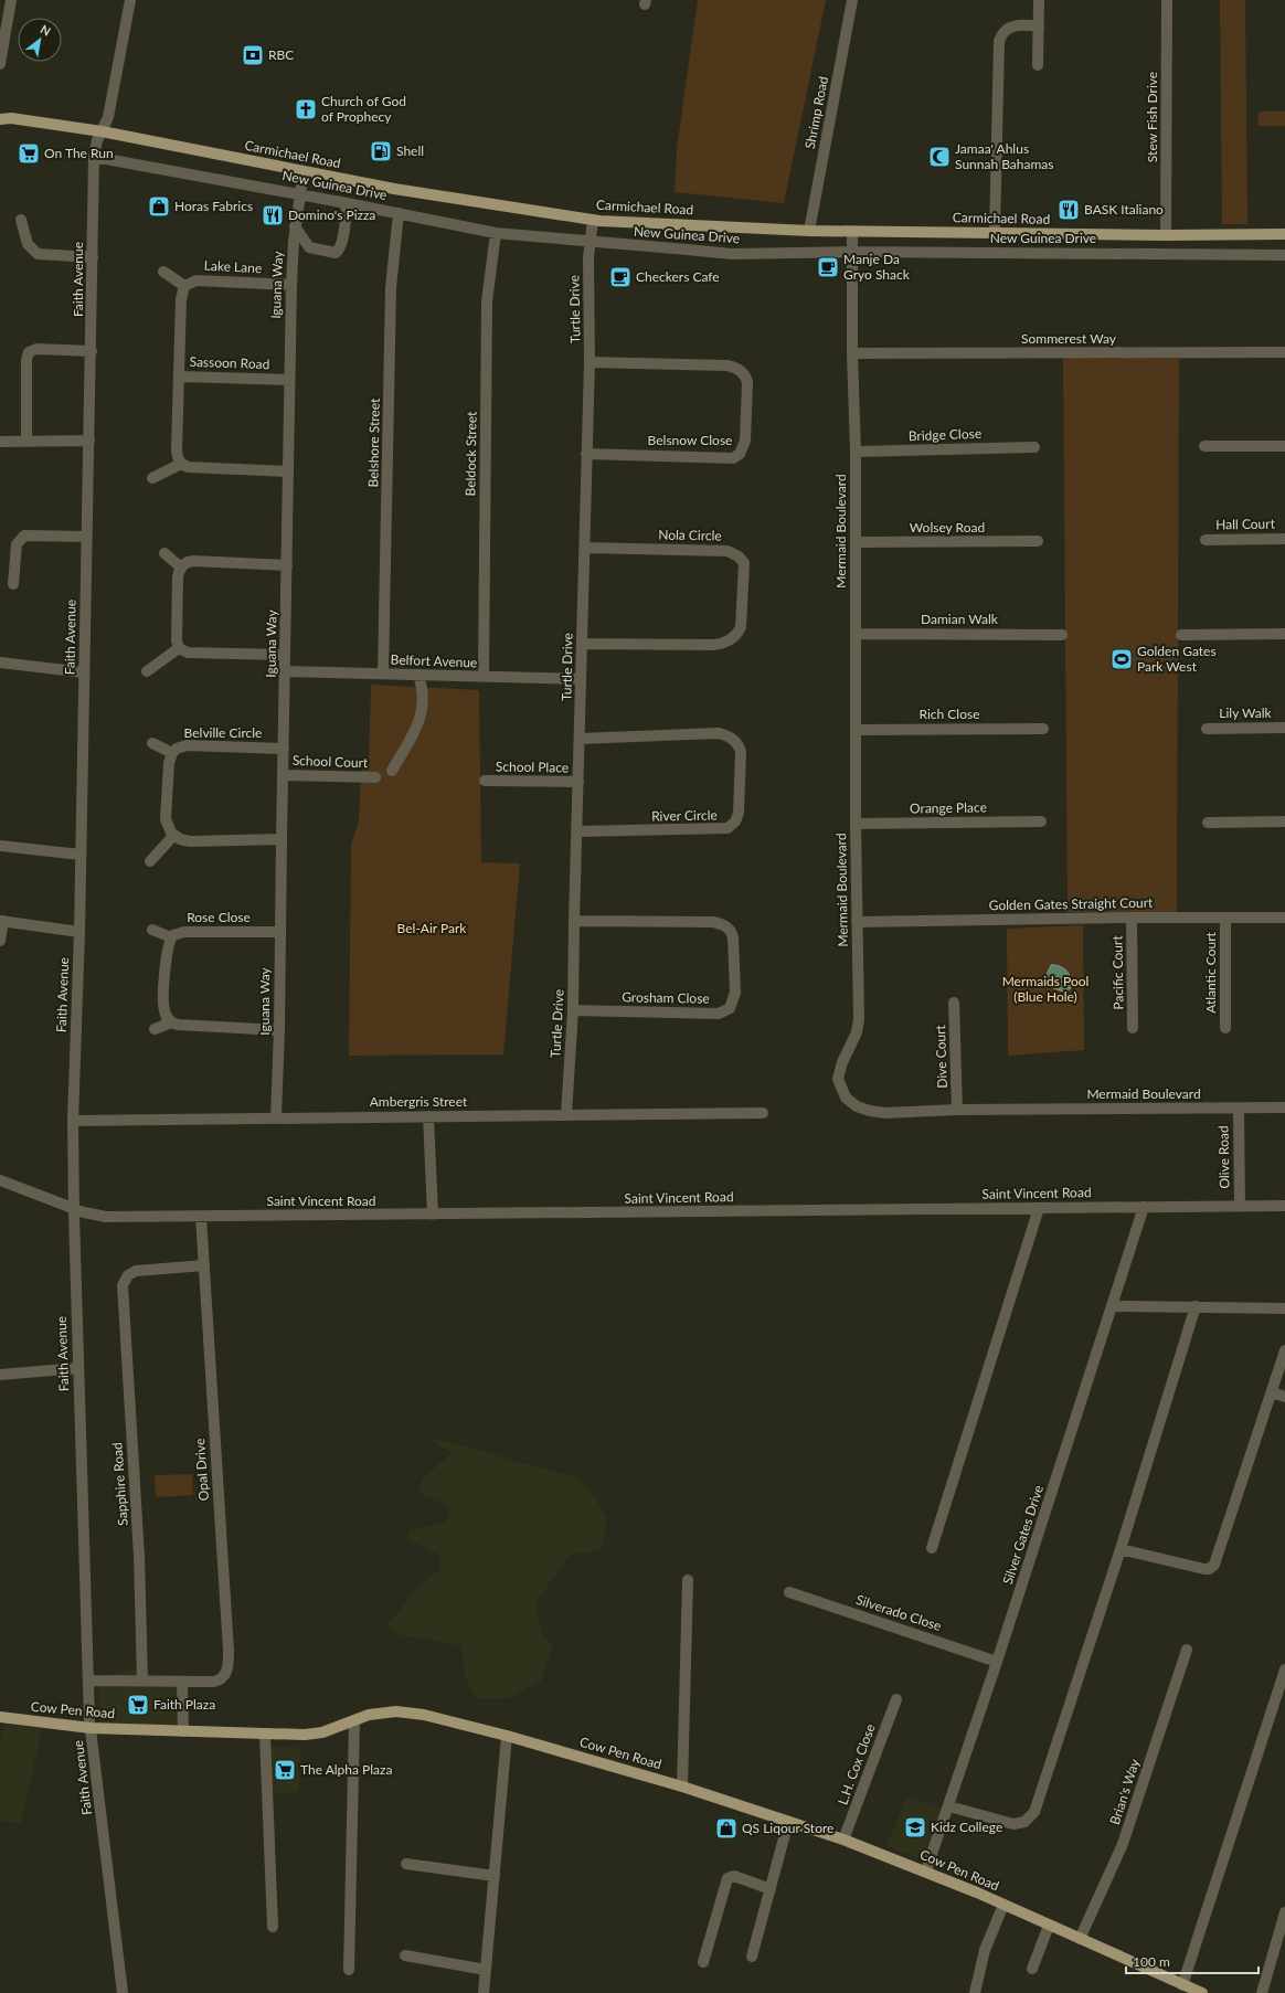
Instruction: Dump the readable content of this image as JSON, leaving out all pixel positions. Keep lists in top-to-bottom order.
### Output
{
  "streets": {
    "main road": ["Carmichael Road", "Cow Pen Road"],
    "street": [
      "Shrimp Road",
      "Stew Fish Drive",
      "New Guinea Drive",
      "Lake Lane",
      "Faith Avenue",
      "Iguana Way",
      "Turtle Drive",
      "Sommerest Way",
      "Sassoon Road",
      "Bridge Close",
      "Belsnow Close",
      "Belshore Street",
      "Beldock Street",
      "Hall Court",
      "Wolsey Road",
      "Mermaid Boulevard",
      "Nola Circle",
      "Damian Walk",
      "Belfort Avenue",
      "Lily Walk",
      "Rich Close",
      "Belville Circle",
      "School Court",
      "School Place",
      "Orange Place",
      "River Circle",
      "Golden Gates Straight Court",
      "Rose Close",
      "Pacific Court",
      "Atlantic Court",
      "Grosham Close",
      "Dive Court",
      "Ambergris Street",
      "Olive Road",
      "Saint Vincent Road",
      "Opal Drive",
      "Sapphire Road",
      "Silver Gates Drive",
      "Silverado Close",
      "L.H. Cox Close",
      "Brian's Way"
    ]
  },
  "crossings": [
    ["Shrimp Road", "Carmichael Road"],
    ["Stew Fish Drive", "Carmichael Road"],
    ["Carmichael Road", "Faith Avenue"],
    ["Carmichael Road", "Iguana Way"],
    ["Carmichael Road", "Turtle Drive"],
    ["Carmichael Road", "Mermaid Boulevard"],
    ["New Guinea Drive", "Faith Avenue"],
    ["New Guinea Drive", "Iguana Way"],
    ["New Guinea Drive", "Turtle Drive"],
    ["New Guinea Drive", "Belshore Street"],
    ["New Guinea Drive", "Beldock Street"],
    ["New Guinea Drive", "Mermaid Boulevard"],
    ["Lake Lane", "Iguana Way"],
    ["Faith Avenue", "Ambergris Street"],
    ["Faith Avenue", "Saint Vincent Road"],
    ["Faith Avenue", "Cow Pen Road"],
    ["Iguana Way", "Sassoon Road"],
    ["Iguana Way", "Belfort Avenue"],
    ["Iguana Way", "Belville Circle"],
    ["Iguana Way", "School Court"],
    ["Iguana Way", "Rose Close"],
    ["Iguana Way", "Ambergris Street"],
    ["Turtle Drive", "Belsnow Close"],
    ["Turtle Drive", "Nola Circle"],
    ["Turtle Drive", "Belfort Avenue"],
    ["Turtle Drive", "School Place"],
    ["Turtle Drive", "River Circle"],
    ["Turtle Drive", "Grosham Close"],
    ["Turtle Drive", "Ambergris Street"],
    ["Sommerest Way", "Mermaid Boulevard"],
    ["Bridge Close", "Mermaid Boulevard"],
    ["Belshore Street", "Belfort Avenue"],
    ["Beldock Street", "Belfort Avenue"],
    ["Wolsey Road", "Mermaid Boulevard"],
    ["Mermaid Boulevard", "Damian Walk"],
    ["Mermaid Boulevard", "Rich Close"],
    ["Mermaid Boulevard", "Orange Place"],
    ["Mermaid Boulevard", "Golden Gates Straight Court"],
    ["Mermaid Boulevard", "Dive Court"],
    ["Mermaid Boulevard", "Olive Road"],
    ["Golden Gates Straight Court", "Pacific Court"],
    ["Golden Gates Straight Court", "Atlantic Court"],
    ["Olive Road", "Saint Vincent Road"],
    ["Saint Vincent Road", "Opal Drive"],
    ["Saint Vincent Road", "Silver Gates Drive"],
    ["Opal Drive", "Sapphire Road"],
    ["Silver Gates Drive", "Silverado Close"],
    ["Silver Gates Drive", "Cow Pen Road"],
    ["Cow Pen Road", "L.H. Cox Close"],
    ["Cow Pen Road", "Brian's Way"]
  ],
  "parks": ["Bel-Air Park", "Mermaids Pool (Blue Hole)"],
  "places": {
    "bank": ["RBC"],
    "church": ["Church of God of Prophecy"],
    "fuel station": ["Shell"],
    "supermarket": ["On The Run", "Faith Plaza", "The Alpha Plaza"],
    "mosque": ["Jamaa' Ahlus Sunnah Bahamas"],
    "shop": ["Horas Fabrics", "QS Liqour Store"],
    "restaurant": ["BASK Italiano", "Domino's Pizza"],
    "cafe": ["Manje Da Gryo Shack", "Checkers Cafe"],
    "sports": ["Golden Gates Park West"],
    "school or university": ["Kidz College"]
  },
  "scale_bar": "100 m",
  "north": "top right"
}
